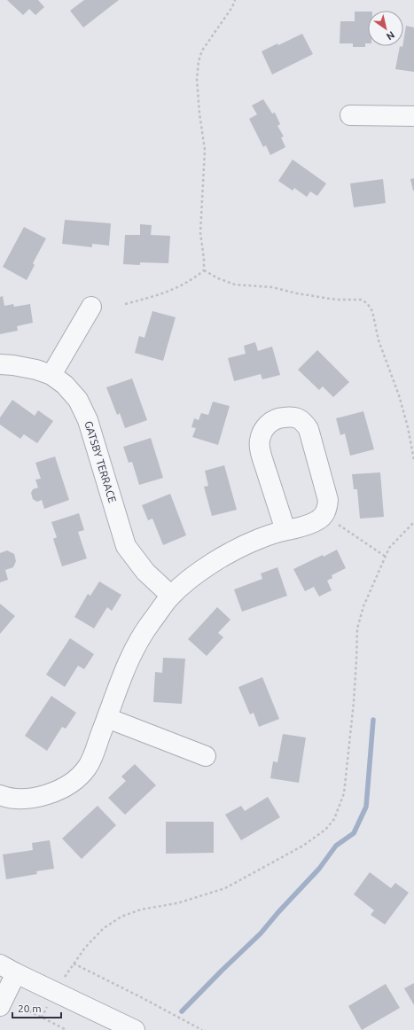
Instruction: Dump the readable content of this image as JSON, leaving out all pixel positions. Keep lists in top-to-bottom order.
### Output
{
  "streets": {
    "street": ["GATSBY TERRACE"]
  },
  "scale_bar": "20 m",
  "north": "bottom right"
}
